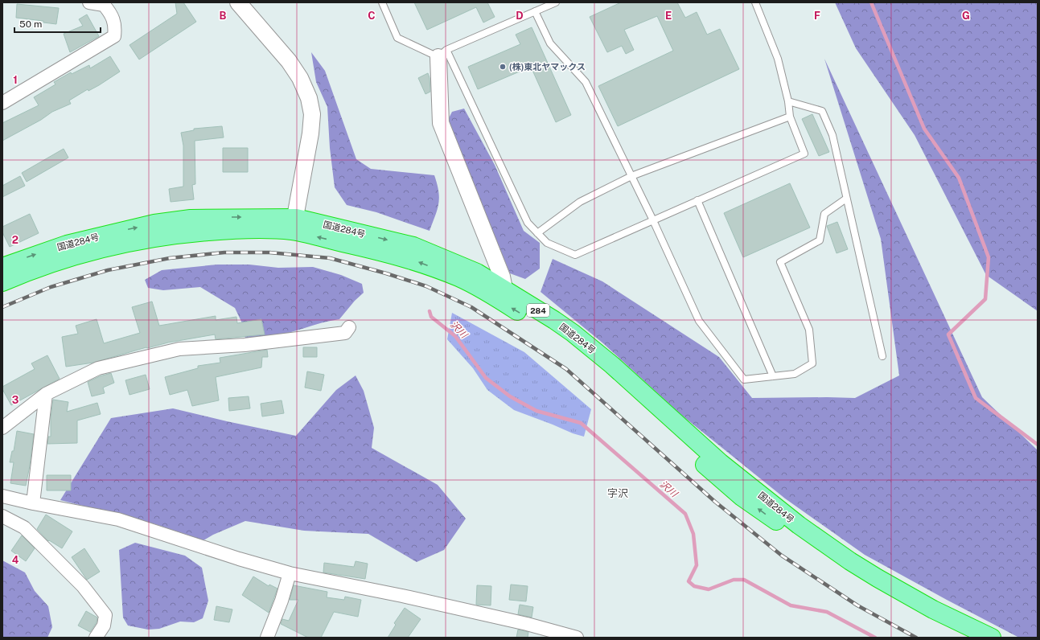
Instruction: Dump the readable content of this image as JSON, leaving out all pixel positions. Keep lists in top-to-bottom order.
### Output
{
  "streets": {
    "highway": ["国道284号", "284"]
  },
  "districts": ["字沢"],
  "water": ["沢川"],
  "places": ["(株)東北ヤマックス"],
  "scale_bar": "50 m",
  "grid": {
    "columns": [
      "B",
      "C",
      "D",
      "E",
      "F",
      "G"
    ],
    "rows": [
      "1",
      "2",
      "3",
      "4"
    ]
  }
}
